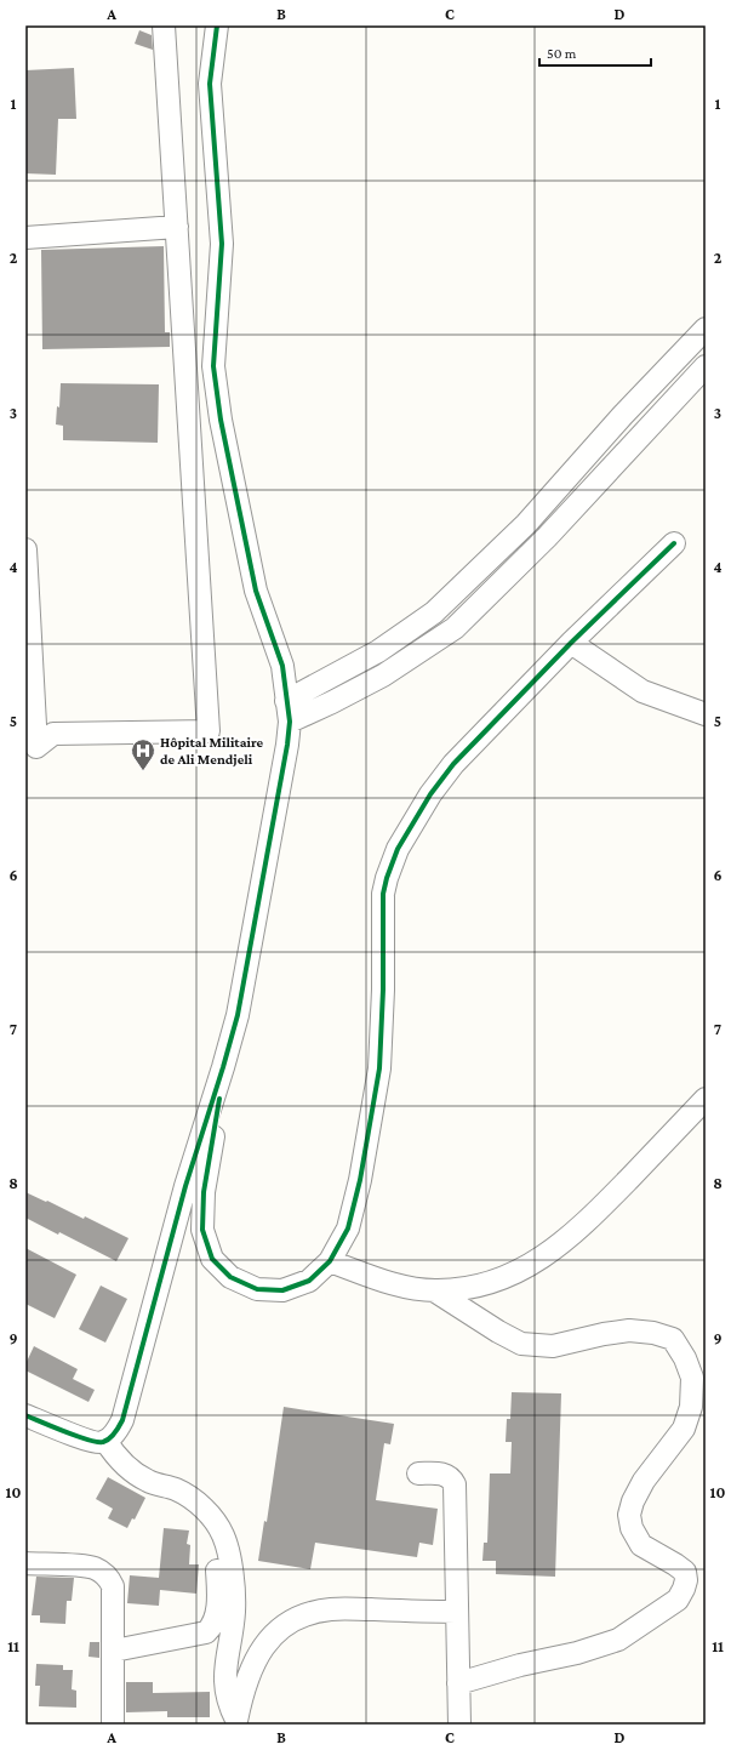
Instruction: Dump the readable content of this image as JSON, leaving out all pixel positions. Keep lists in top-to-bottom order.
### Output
{
  "places": {
    "hospital": ["Hôpital Militaire de Ali Mendjeli"]
  },
  "scale_bar": "50 m",
  "grid": {
    "columns": [
      "A",
      "B",
      "C",
      "D"
    ],
    "rows": [
      "1",
      "2",
      "3",
      "4",
      "5",
      "6",
      "7",
      "8",
      "9",
      "10",
      "11"
    ]
  }
}
